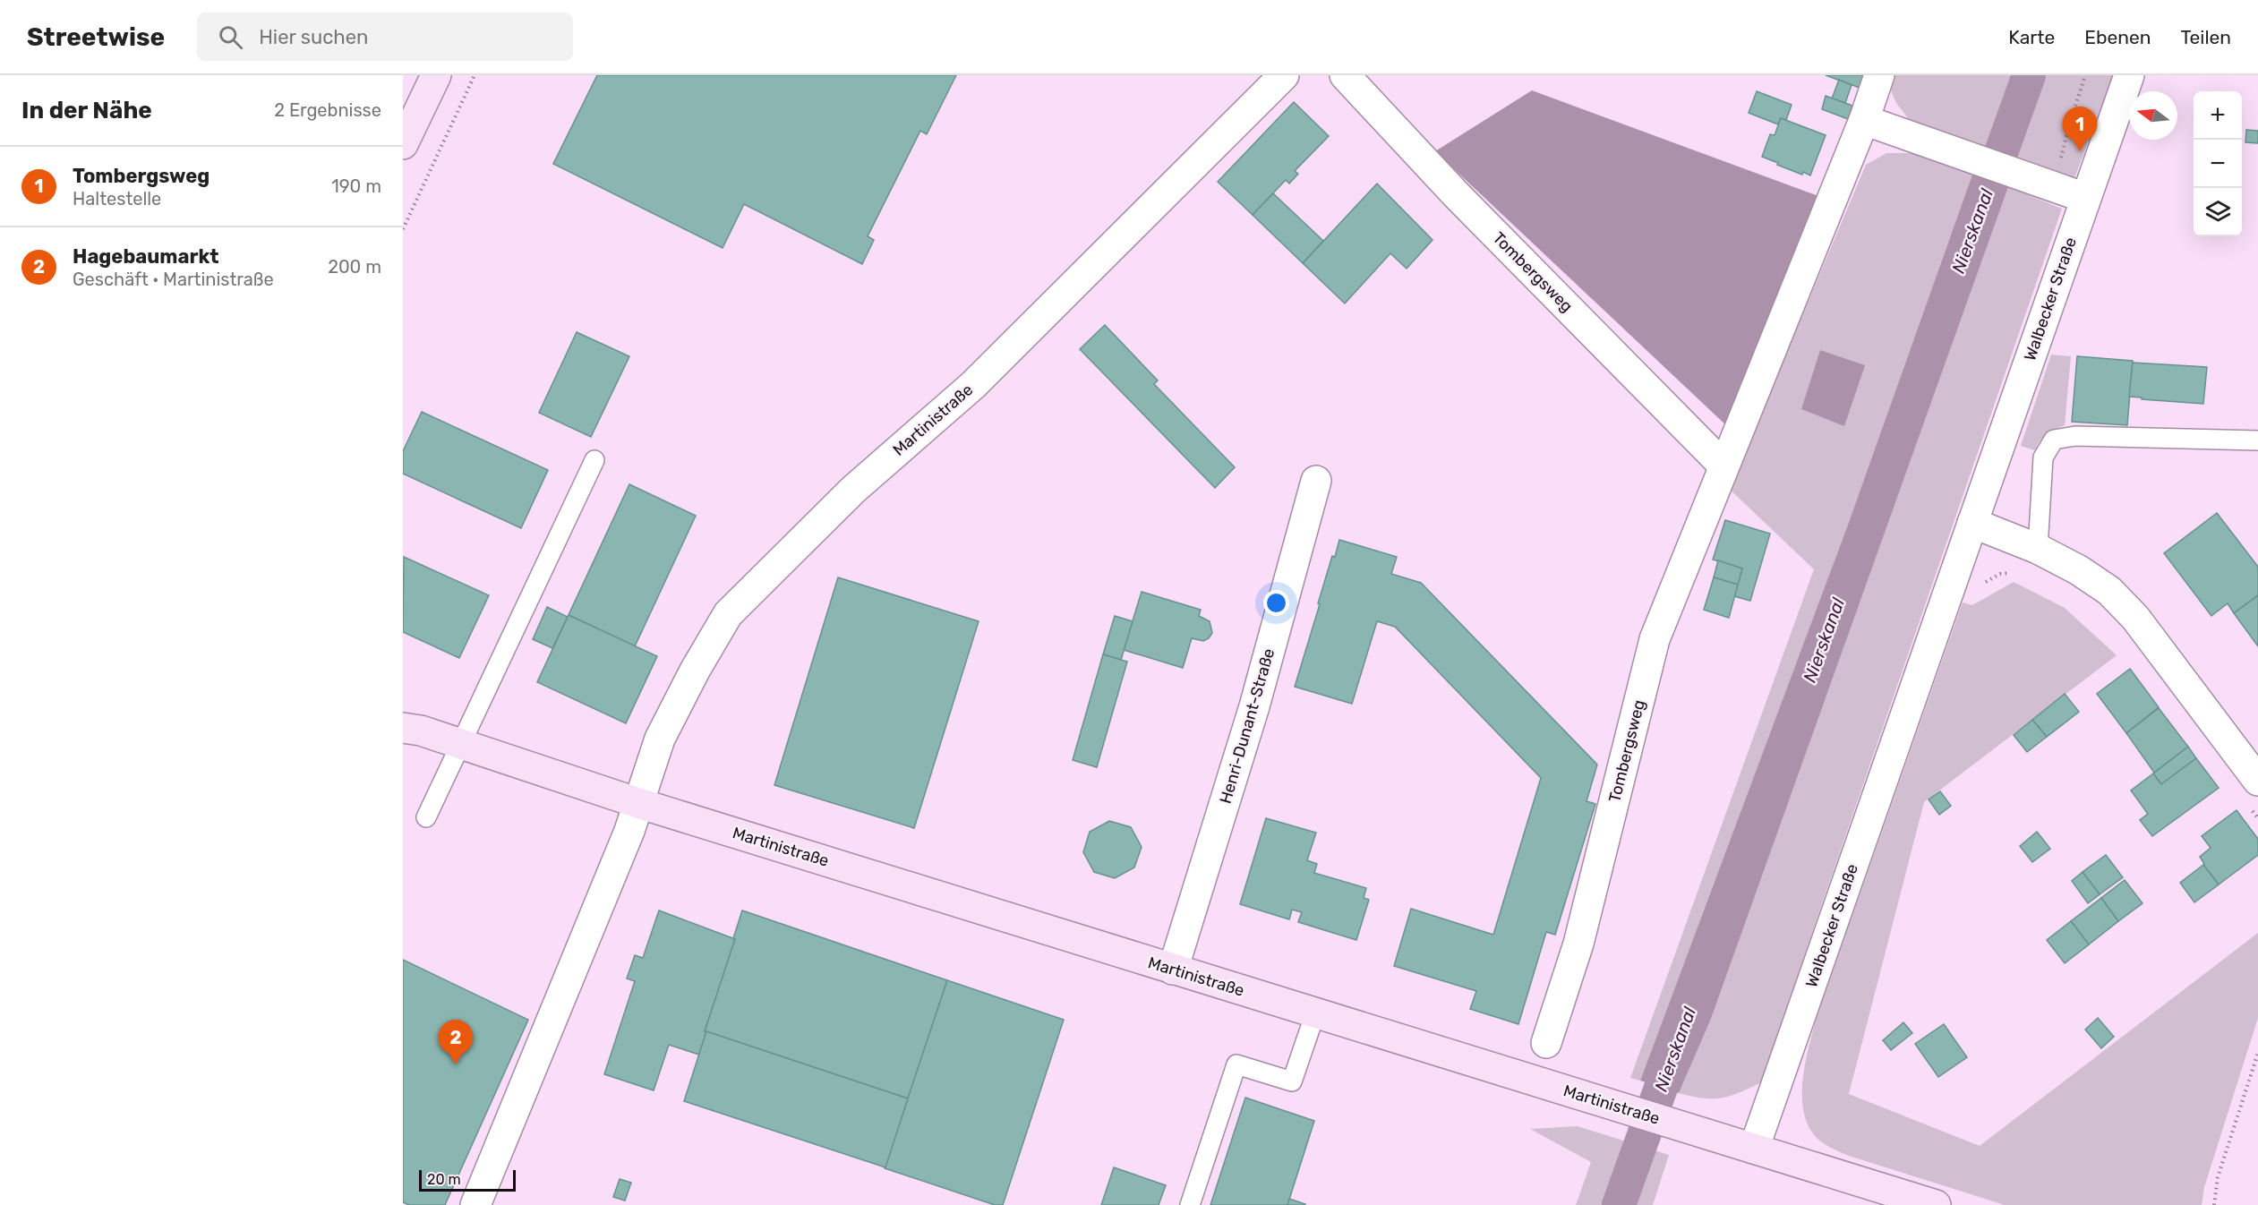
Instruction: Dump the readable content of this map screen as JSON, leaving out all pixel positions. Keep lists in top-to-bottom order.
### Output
{
  "streets": {
    "main road": ["Martinistraße"],
    "street": ["Tombergsweg", "Walbecker Straße", "Henri-Dunant-Straße"]
  },
  "crossings": [
    ["Walbecker Straße", "Martinistraße"],
    ["Martinistraße", "Henri-Dunant-Straße"]
  ],
  "water": ["Nierskanal"],
  "scale_bar": "20 m",
  "north": "left",
  "page": {
    "header": "Streetwise",
    "search": "Hier suchen",
    "nav": ["Karte", "Ebenen", "Teilen"],
    "heading": ["In der Nähe", "2 Ergebnisse"],
    "map_buttons": ["+", "−"],
    "pins": ["1", "2"],
    "list": [
      {
        "mark": "1",
        "name": "Tombergsweg",
        "note": "Haltestelle",
        "value": "190 m"
      },
      {
        "mark": "2",
        "name": "Hagebaumarkt",
        "note": "Geschäft · Martinistraße",
        "value": "200 m"
      }
    ],
    "scale": "20 m"
  }
}
